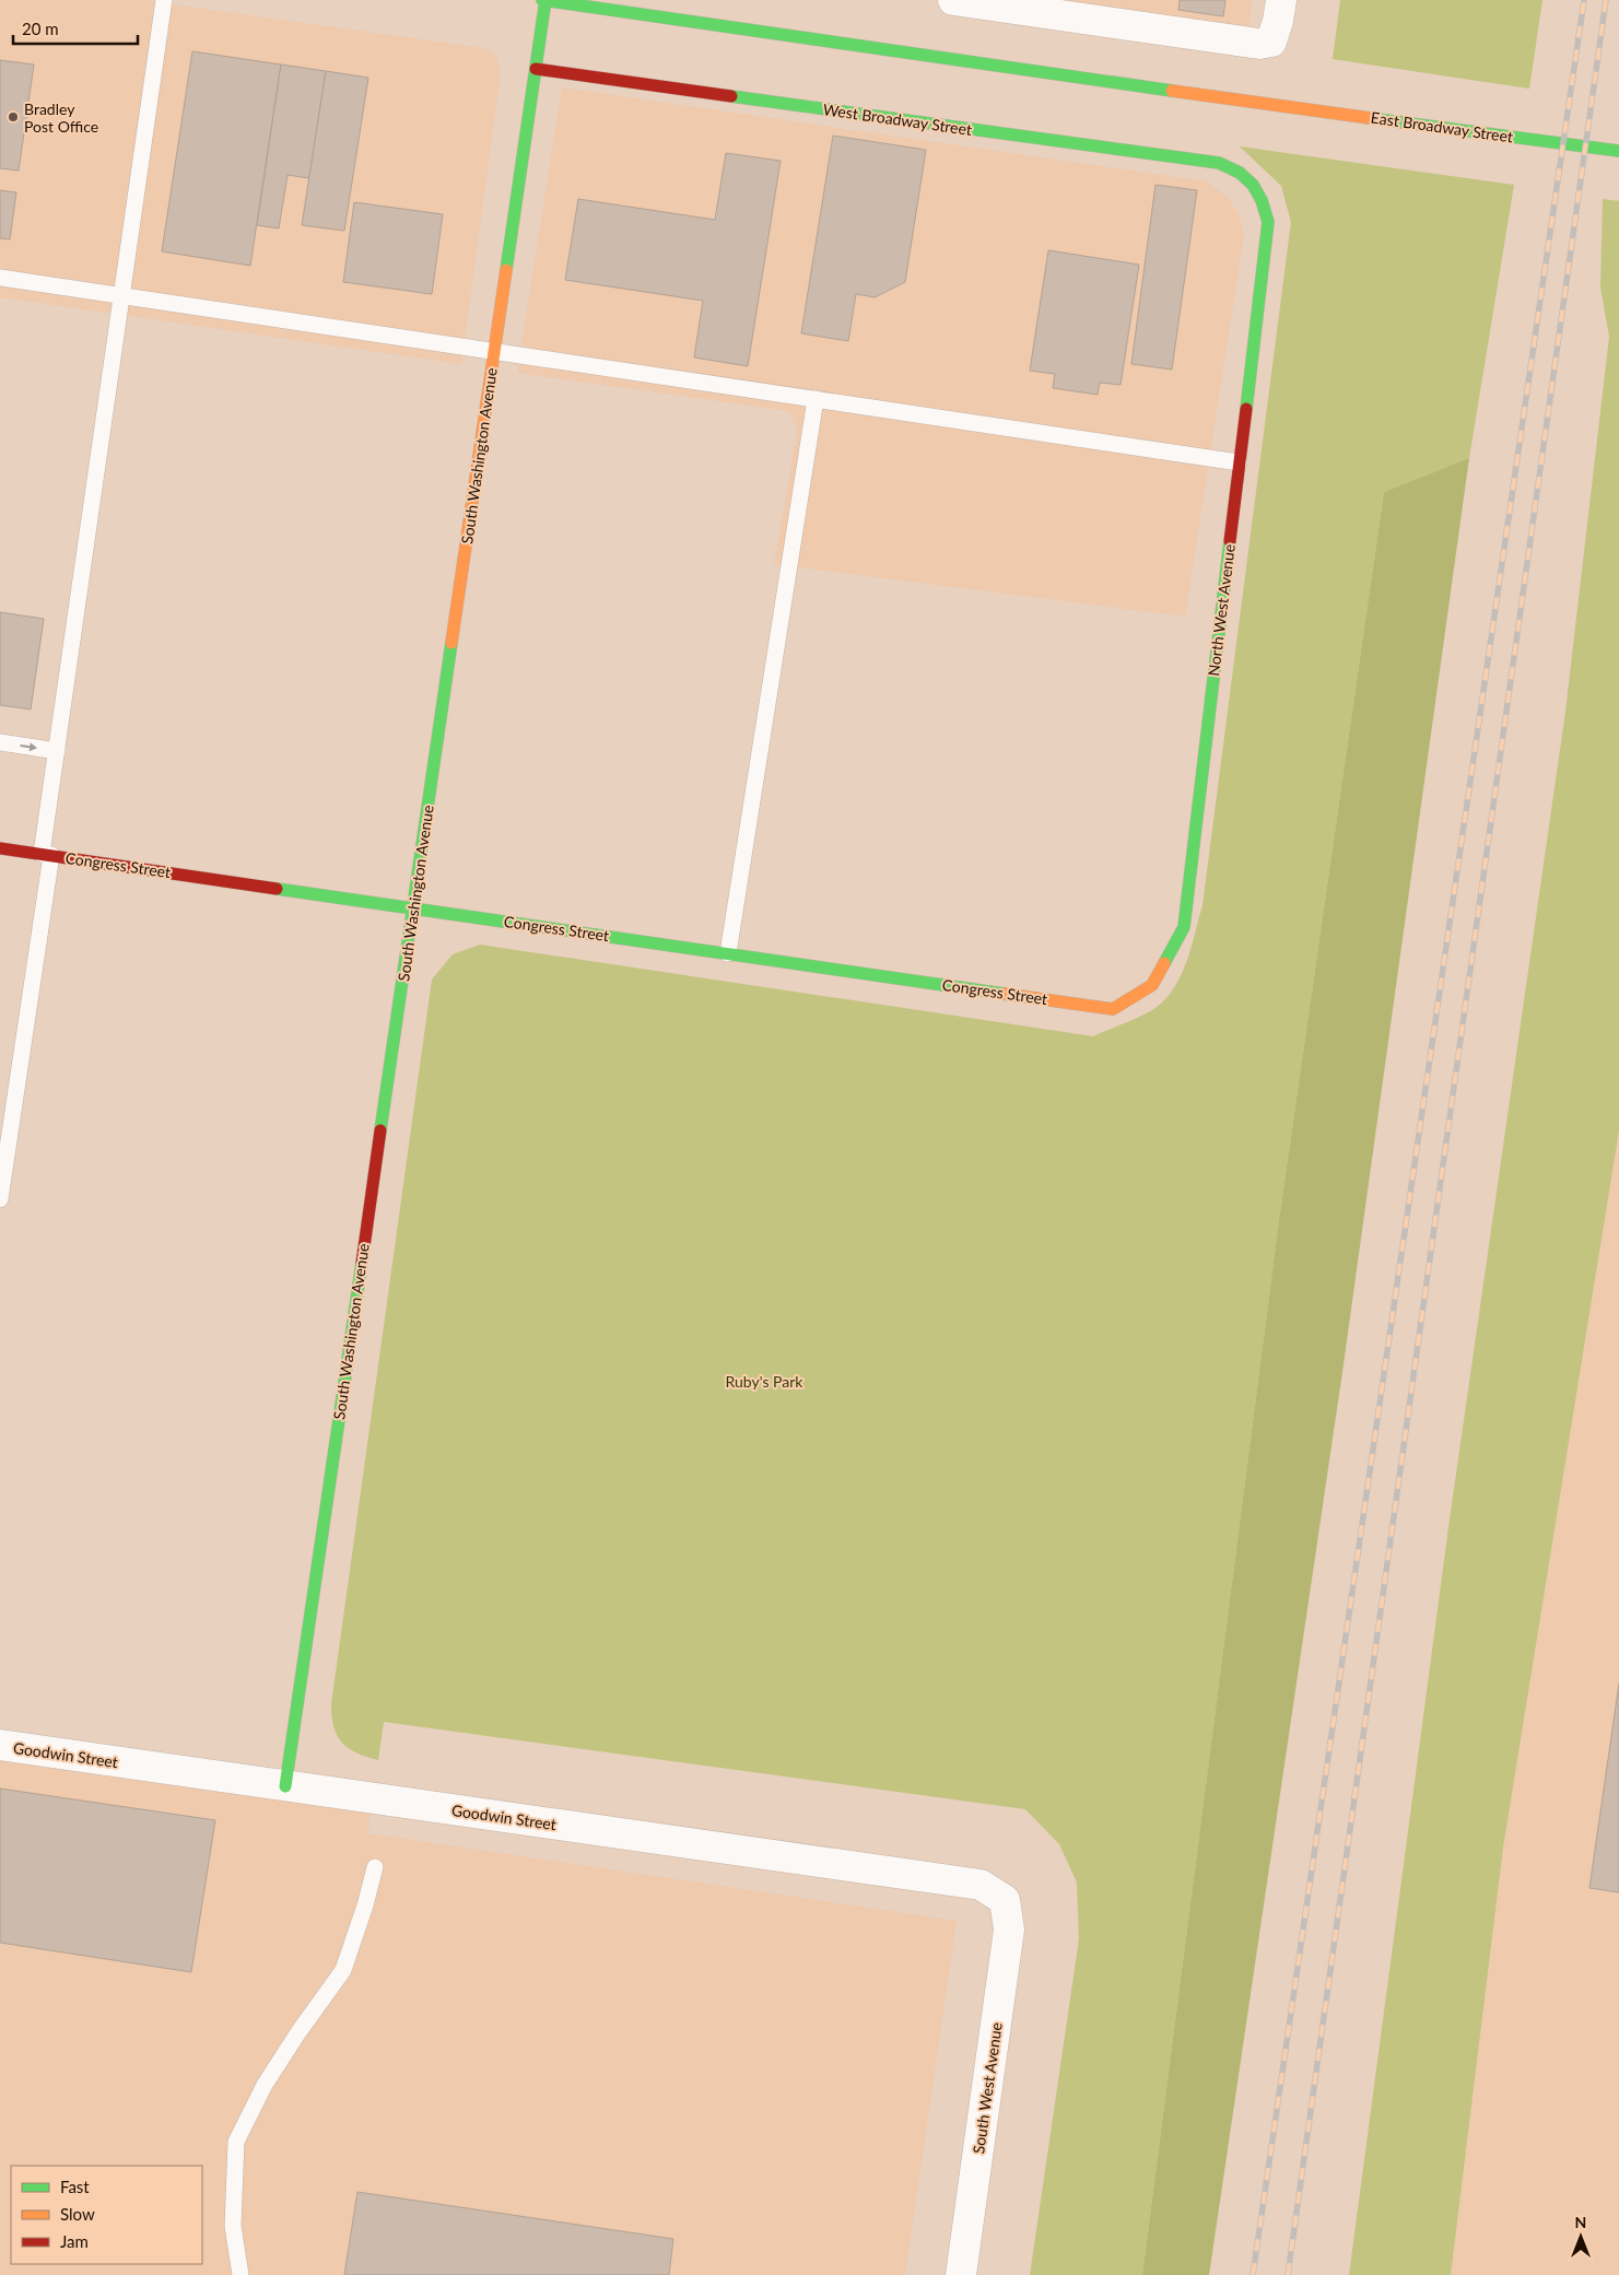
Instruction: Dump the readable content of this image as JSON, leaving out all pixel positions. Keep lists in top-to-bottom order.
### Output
{
  "streets": {
    "street": [
      "West Broadway Street",
      "East Broadway Street",
      "South Washington Avenue",
      "North West Avenue",
      "Congress Street",
      "Goodwin Street",
      "South West Avenue"
    ]
  },
  "crossings": [
    ["West Broadway Street", "South Washington Avenue"],
    ["West Broadway Street", "North West Avenue"],
    ["East Broadway Street", "South Washington Avenue"],
    ["South Washington Avenue", "Congress Street"],
    ["South Washington Avenue", "Goodwin Street"],
    ["North West Avenue", "Congress Street"],
    ["Goodwin Street", "South West Avenue"]
  ],
  "parks": ["Ruby's Park"],
  "places": ["Bradley Post Office"],
  "legend": ["Fast", "Slow", "Jam"],
  "scale_bar": "20 m",
  "north": "top"
}
